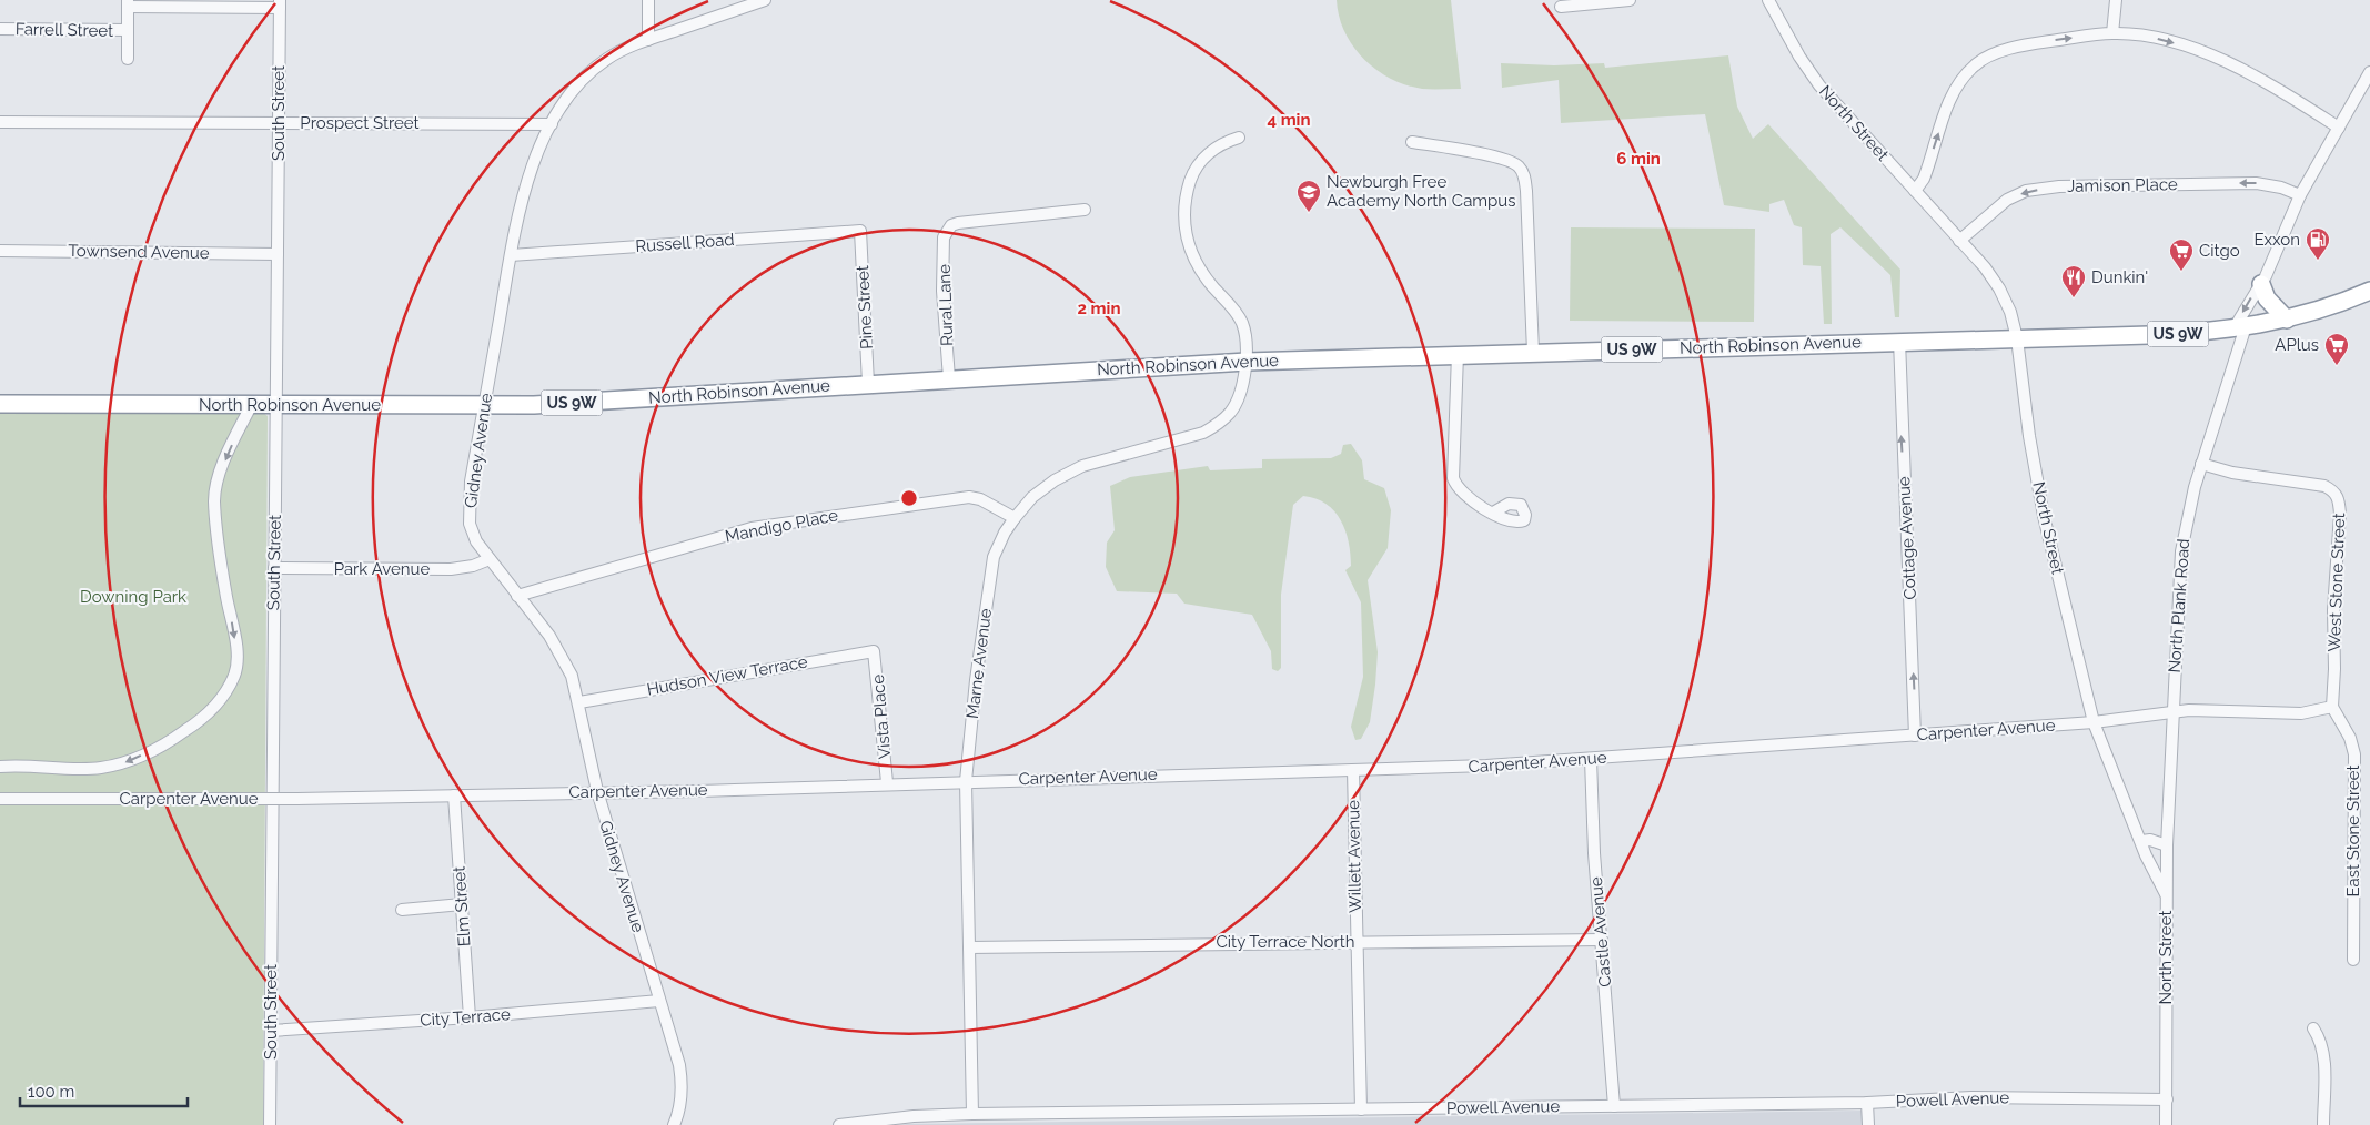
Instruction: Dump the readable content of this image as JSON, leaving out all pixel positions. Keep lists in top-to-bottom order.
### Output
{
  "streets": {
    "highway": ["US 9W", "North Robinson Avenue"],
    "street": [
      "Farrell Street",
      "South Street",
      "Prospect Street",
      "North Street",
      "Jamison Place",
      "Russell Road",
      "Townsend Avenue",
      "Rural Lane",
      "Pine Street",
      "Gidney Avenue",
      "Mandigo Place",
      "Cottage Avenue",
      "Park Avenue",
      "West Stone Street",
      "North Plank Road",
      "Marne Avenue",
      "Hudson View Terrace",
      "Vista Place",
      "Carpenter Avenue",
      "East Stone Street",
      "Willett Avenue",
      "Elm Street",
      "Castle Avenue",
      "City Terrace North",
      "City Terrace",
      "Powell Avenue"
    ]
  },
  "crossings": [
    ["South Street", "Prospect Street"],
    ["South Street", "Townsend Avenue"],
    ["South Street", "North Robinson Avenue"],
    ["South Street", "Park Avenue"],
    ["South Street", "City Terrace"],
    ["Prospect Street", "Gidney Avenue"],
    ["North Street", "Jamison Place"],
    ["North Street", "North Robinson Avenue"],
    ["North Street", "North Plank Road"],
    ["North Street", "Carpenter Avenue"],
    ["North Street", "Powell Avenue"],
    ["Jamison Place", "North Plank Road"],
    ["Russell Road", "Pine Street"],
    ["Russell Road", "Gidney Avenue"],
    ["Rural Lane", "North Robinson Avenue"],
    ["Pine Street", "North Robinson Avenue"],
    ["North Robinson Avenue", "Gidney Avenue"],
    ["North Robinson Avenue", "Cottage Avenue"],
    ["North Robinson Avenue", "North Plank Road"],
    ["North Robinson Avenue", "Marne Avenue"],
    ["Gidney Avenue", "Mandigo Place"],
    ["Gidney Avenue", "Park Avenue"],
    ["Gidney Avenue", "Hudson View Terrace"],
    ["Gidney Avenue", "Carpenter Avenue"],
    ["Gidney Avenue", "City Terrace"],
    ["Mandigo Place", "Marne Avenue"],
    ["Cottage Avenue", "Carpenter Avenue"],
    ["West Stone Street", "North Plank Road"],
    ["West Stone Street", "Carpenter Avenue"],
    ["West Stone Street", "East Stone Street"],
    ["North Plank Road", "Carpenter Avenue"],
    ["Marne Avenue", "Carpenter Avenue"],
    ["Marne Avenue", "City Terrace North"],
    ["Marne Avenue", "Powell Avenue"],
    ["Hudson View Terrace", "Vista Place"],
    ["Vista Place", "Carpenter Avenue"],
    ["Carpenter Avenue", "East Stone Street"],
    ["Carpenter Avenue", "Willett Avenue"],
    ["Carpenter Avenue", "Elm Street"],
    ["Carpenter Avenue", "Castle Avenue"],
    ["Willett Avenue", "City Terrace North"],
    ["Willett Avenue", "Powell Avenue"],
    ["Elm Street", "City Terrace"],
    ["Castle Avenue", "City Terrace North"],
    ["Castle Avenue", "Powell Avenue"]
  ],
  "one_way": ["Jamison Place", "Cottage Avenue"],
  "parks": ["Downing Park"],
  "places": {
    "school or university": ["Newburgh Free Academy North Campus"],
    "fuel station": ["Exxon"],
    "supermarket": ["Citgo", "APlus"],
    "restaurant": ["Dunkin'"]
  },
  "scale_bar": "100 m",
  "rings": ["4 min", "6 min", "2 min"]
}
